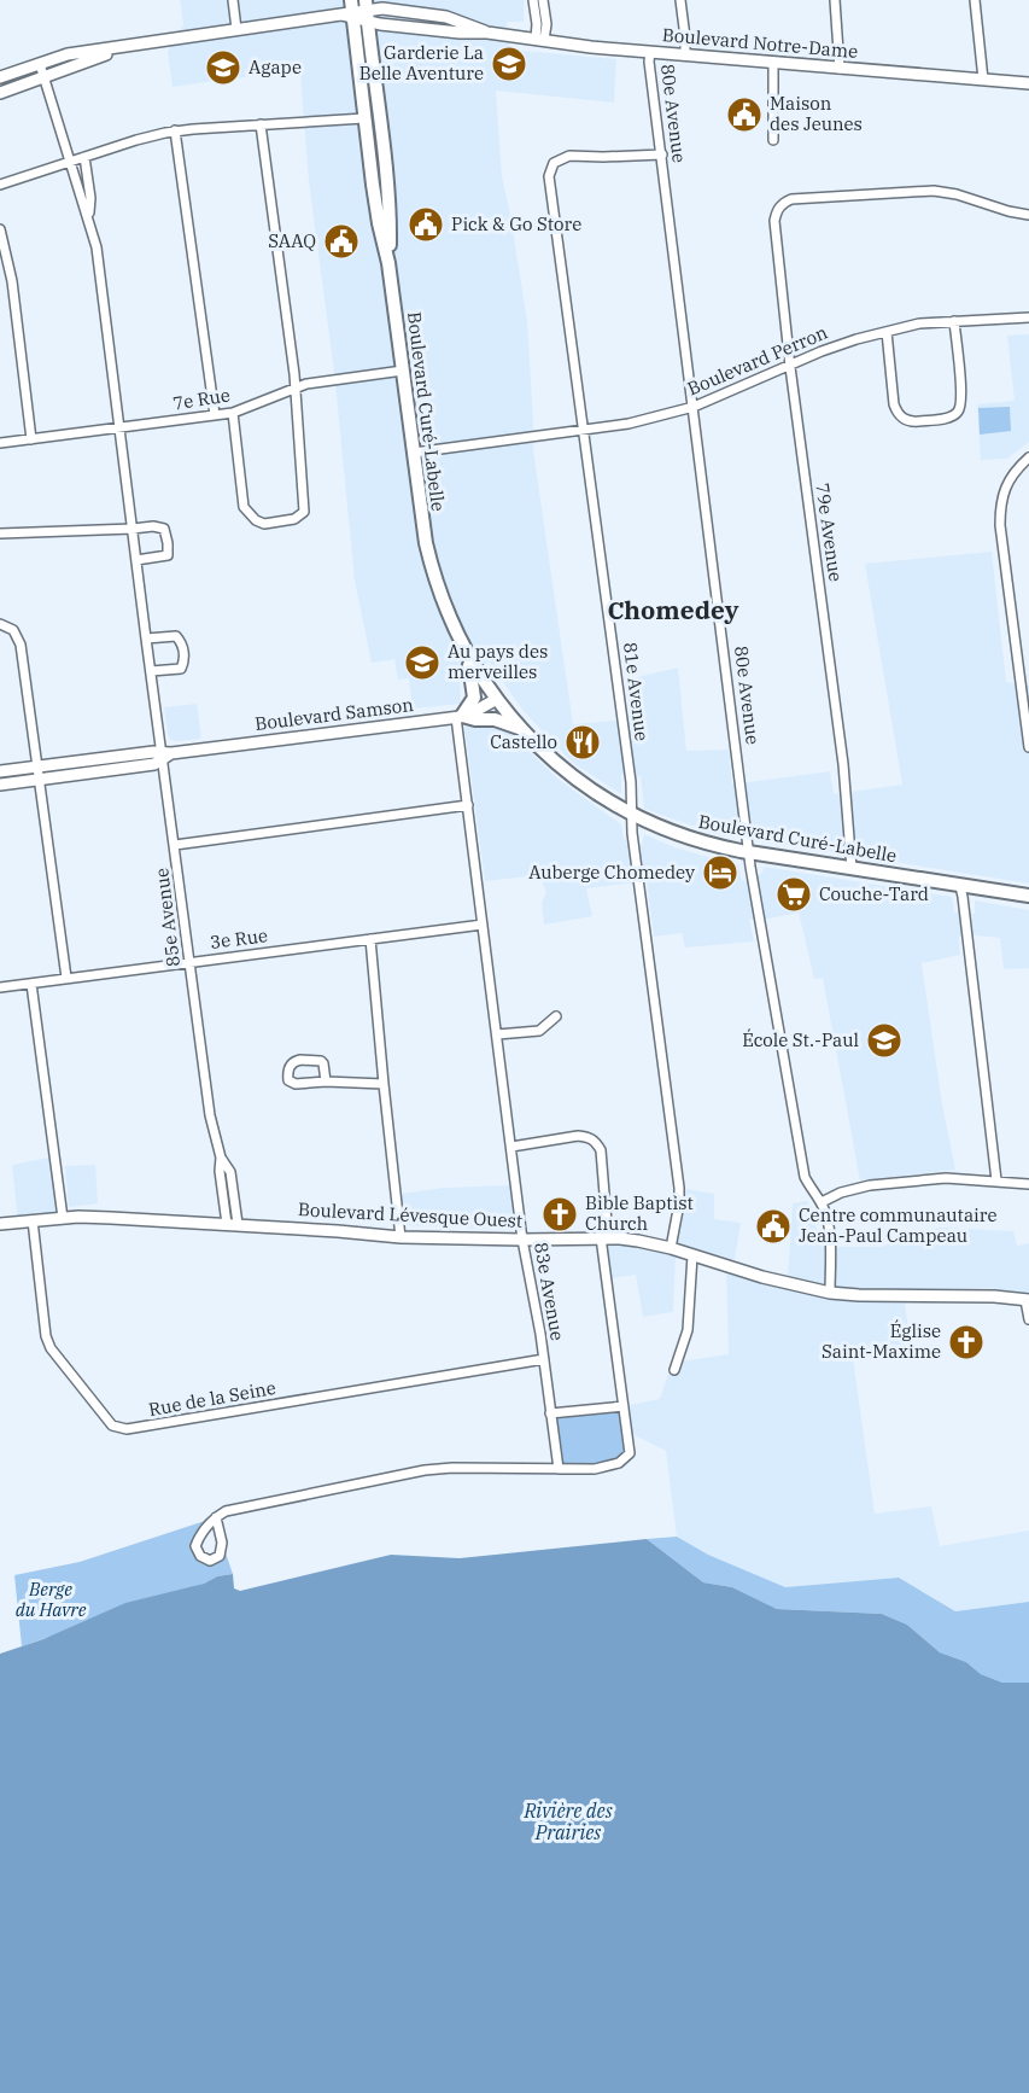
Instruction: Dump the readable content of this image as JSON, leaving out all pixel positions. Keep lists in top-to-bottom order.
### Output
{
  "streets": {
    "main road": ["Boulevard Curé-Labelle"],
    "street": [
      "Boulevard Notre-Dame",
      "80e Avenue",
      "Boulevard Perron",
      "7e Rue",
      "79e Avenue",
      "81e Avenue",
      "Boulevard Samson",
      "85e Avenue",
      "3e Rue",
      "Boulevard Lévesque Ouest",
      "83e Avenue",
      "Rue de la Seine"
    ]
  },
  "crossings": [
    ["Boulevard Notre-Dame", "80e Avenue"],
    ["Boulevard Notre-Dame", "Boulevard Curé-Labelle"],
    ["Boulevard Notre-Dame", "85e Avenue"],
    ["80e Avenue", "Boulevard Perron"],
    ["80e Avenue", "Boulevard Curé-Labelle"],
    ["80e Avenue", "81e Avenue"],
    ["80e Avenue", "Boulevard Lévesque Ouest"],
    ["Boulevard Perron", "Boulevard Curé-Labelle"],
    ["Boulevard Perron", "79e Avenue"],
    ["Boulevard Perron", "81e Avenue"],
    ["7e Rue", "Boulevard Curé-Labelle"],
    ["7e Rue", "85e Avenue"],
    ["Boulevard Curé-Labelle", "79e Avenue"],
    ["Boulevard Curé-Labelle", "81e Avenue"],
    ["Boulevard Curé-Labelle", "Boulevard Samson"],
    ["81e Avenue", "Boulevard Lévesque Ouest"],
    ["Boulevard Samson", "85e Avenue"],
    ["Boulevard Samson", "83e Avenue"],
    ["85e Avenue", "3e Rue"],
    ["85e Avenue", "Boulevard Lévesque Ouest"],
    ["3e Rue", "83e Avenue"],
    ["Boulevard Lévesque Ouest", "83e Avenue"],
    ["Boulevard Lévesque Ouest", "Rue de la Seine"],
    ["83e Avenue", "Rue de la Seine"]
  ],
  "districts": ["Chomedey"],
  "water": ["Rivière des Prairies"],
  "parks": ["Berge du Havre"],
  "places": {
    "school or university": [
      "Garderie La Belle Aventure",
      "Agape",
      "Au pays des merveilles",
      "École St.-Paul"
    ],
    "public building": [
      "Maison des Jeunes",
      "Pick & Go Store",
      "SAAQ",
      "Centre communautaire Jean-Paul Campeau"
    ],
    "restaurant": ["Castello"],
    "hotel": ["Auberge Chomedey"],
    "supermarket": ["Couche-Tard"],
    "church": ["Bible Baptist Church", "Église Saint-Maxime"]
  }
}
